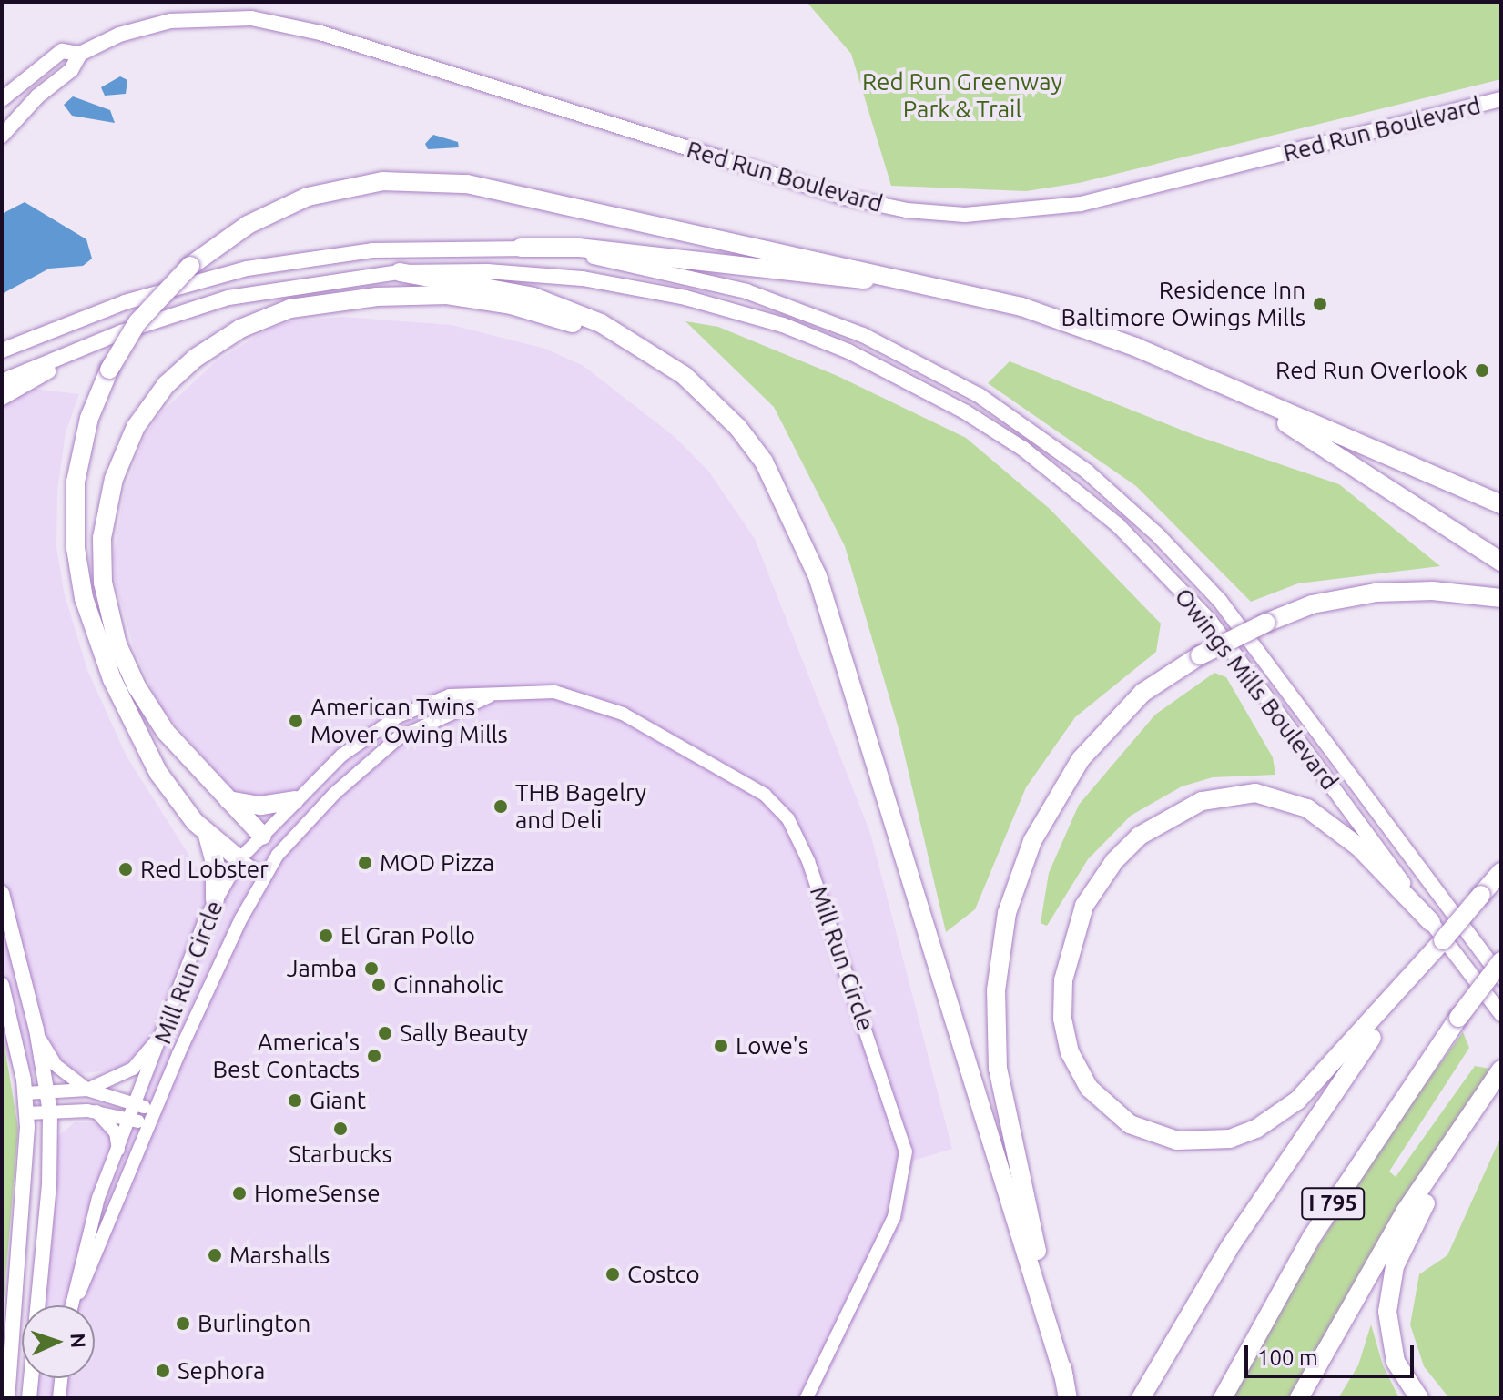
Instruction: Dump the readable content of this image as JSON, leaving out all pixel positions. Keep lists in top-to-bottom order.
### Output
{
  "streets": {
    "highway": ["I 795"],
    "main road": ["Red Run Boulevard", "Owings Mills Boulevard"],
    "street": ["Mill Run Circle"]
  },
  "parks": ["Red Run Greenway Park & Trail"],
  "places": [
    "Residence Inn Baltimore Owings Mills",
    "Red Run Overlook",
    "American Twins Mover Owing Mills",
    "THB Bagelry and Deli",
    "MOD Pizza",
    "Red Lobster",
    "El Gran Pollo",
    "Jamba",
    "Cinnaholic",
    "Sally Beauty",
    "Lowe's",
    "America's Best Contacts",
    "Giant",
    "Starbucks",
    "HomeSense",
    "Marshalls",
    "Costco",
    "Burlington",
    "Sephora"
  ],
  "scale_bar": "100 m",
  "north": "right"
}
